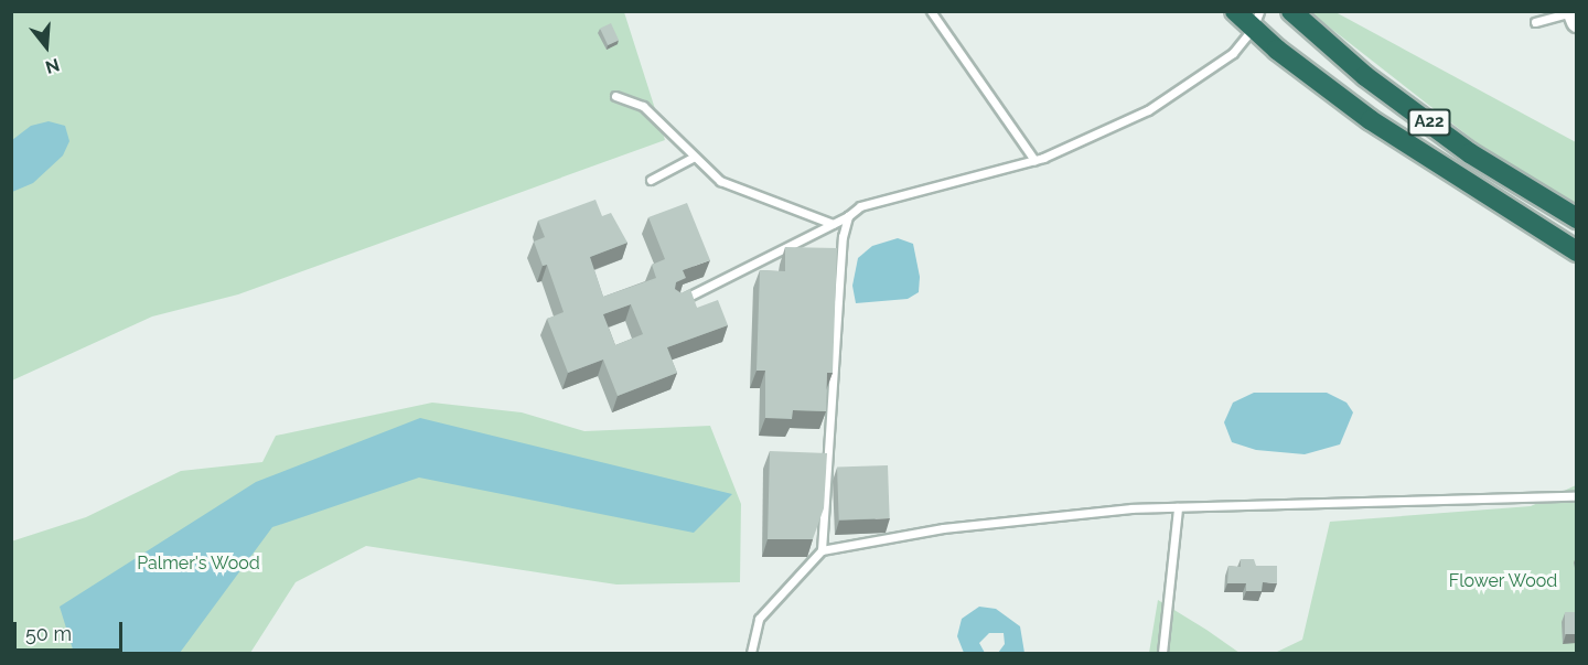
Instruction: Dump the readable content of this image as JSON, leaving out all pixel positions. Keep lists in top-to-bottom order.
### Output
{
  "streets": {
    "highway": ["A22"]
  },
  "parks": ["Palmer's Wood", "Flower Wood"],
  "scale_bar": "50 m",
  "north": "bottom"
}
